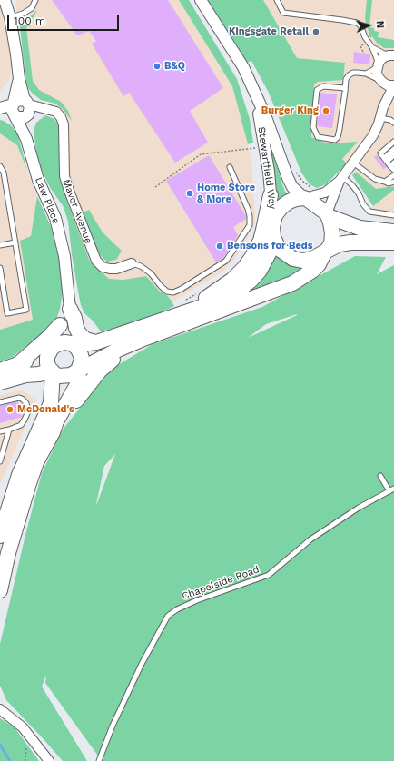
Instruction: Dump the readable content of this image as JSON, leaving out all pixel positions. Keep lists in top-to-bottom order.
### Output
{
  "streets": {
    "street": ["Stewartfield Way", "Law Place", "Mavor Avenue"],
    "lane": ["Chapelside Road"]
  },
  "crossings": [
    ["Law Place", "Mavor Avenue"]
  ],
  "places": [
    "Kingsgate Retail",
    "B&Q",
    "Burger King",
    "Home Store & More",
    "Bensons for Beds",
    "McDonald's"
  ],
  "scale_bar": "100 m",
  "north": "right"
}
